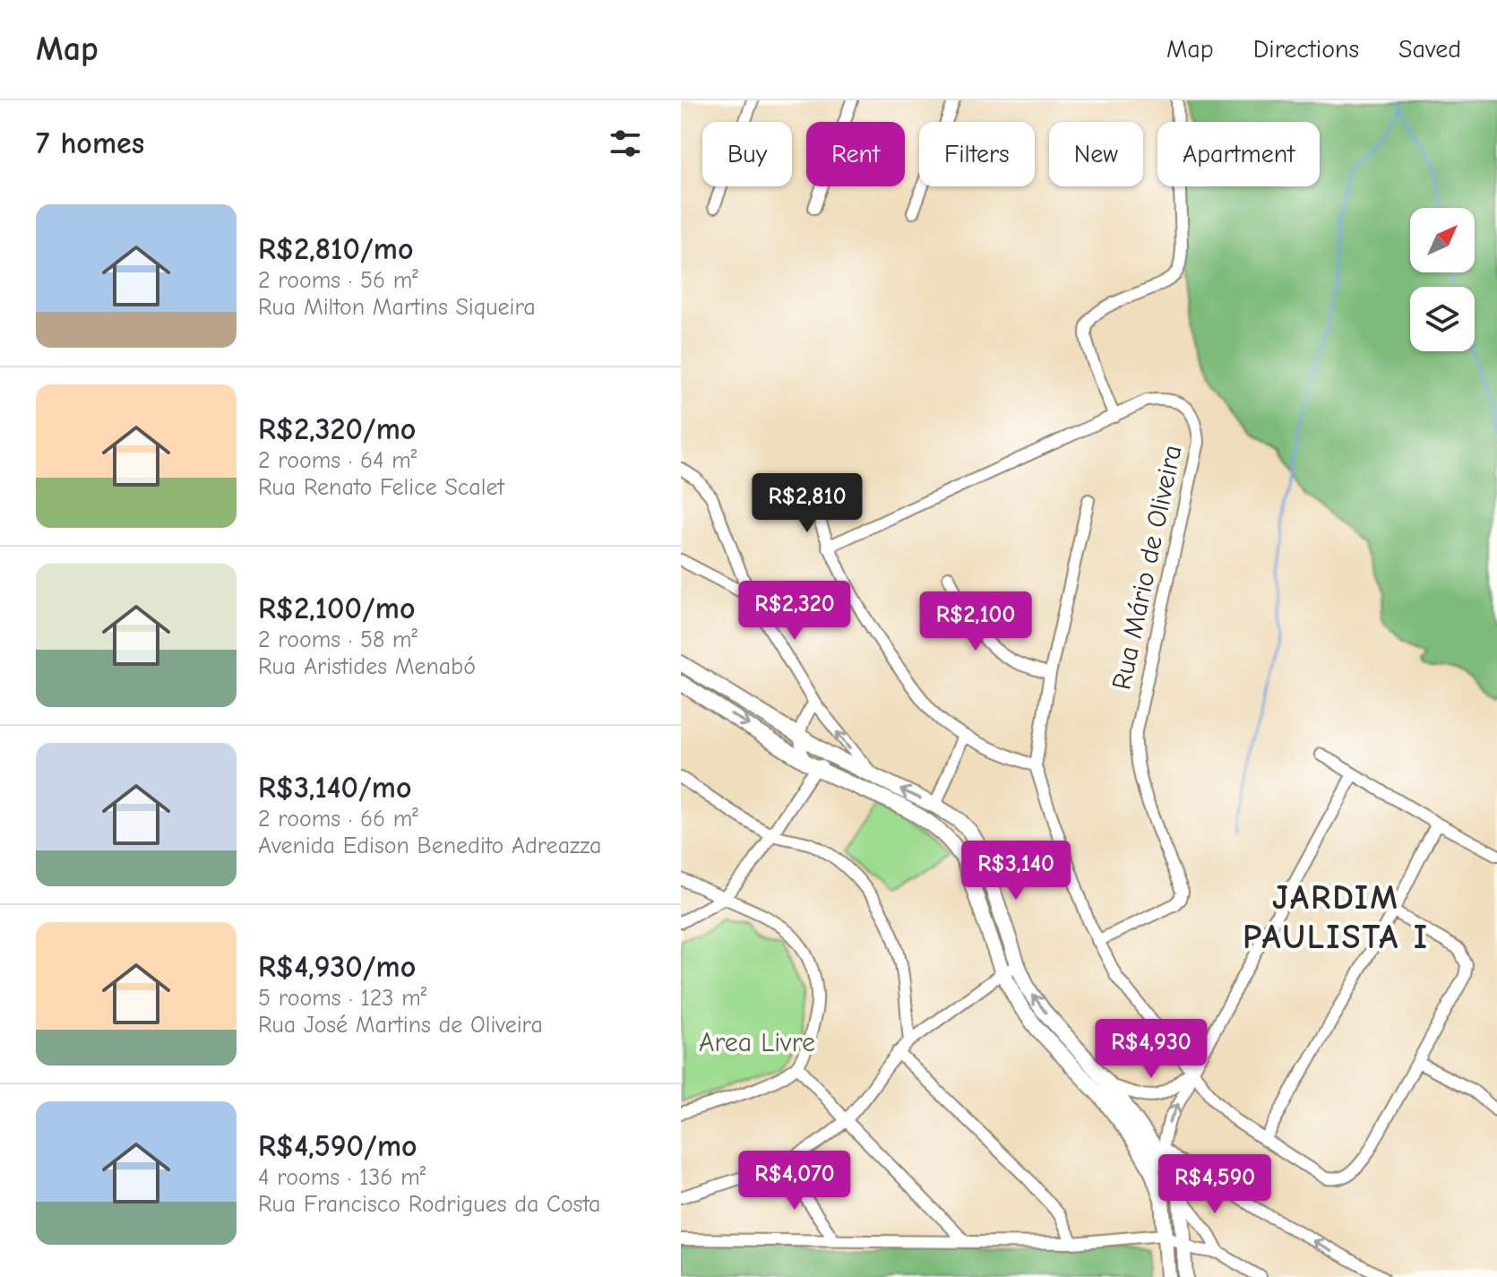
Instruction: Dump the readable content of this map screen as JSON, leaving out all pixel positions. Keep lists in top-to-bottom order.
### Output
{
  "streets": {
    "street": ["Rua Mário de Oliveira"]
  },
  "districts": ["JARDIM PAULISTA I"],
  "parks": ["Area Livre"],
  "north": "top right",
  "page": {
    "header": "Map",
    "nav": ["Map", "Directions", "Saved"],
    "heading": "7 homes",
    "chip": [
      "Buy",
      "Rent",
      "Filters",
      "New",
      "Apartment"
    ],
    "list": [
      {
        "name": "R$2,810/mo",
        "note": "2 rooms · 56 m² · Rua Milton Martins Siqueira"
      },
      {
        "name": "R$2,320/mo",
        "note": "2 rooms · 64 m² · Rua Renato Felice Scalet"
      },
      {
        "name": "R$2,100/mo",
        "note": "2 rooms · 58 m² · Rua Aristides Menabó"
      },
      {
        "name": "R$3,140/mo",
        "note": "2 rooms · 66 m² · Avenida Edison Benedito Adreazza"
      },
      {
        "name": "R$4,930/mo",
        "note": "5 rooms · 123 m² · Rua José Martins de Oliveira"
      },
      {
        "name": "R$4,590/mo",
        "note": "4 rooms · 136 m² · Rua Francisco Rodrigues da Costa"
      }
    ],
    "price": [
      "R$2,810",
      "R$2,320",
      "R$2,100",
      "R$3,140",
      "R$4,930",
      "R$4,070",
      "R$4,590"
    ]
  }
}
